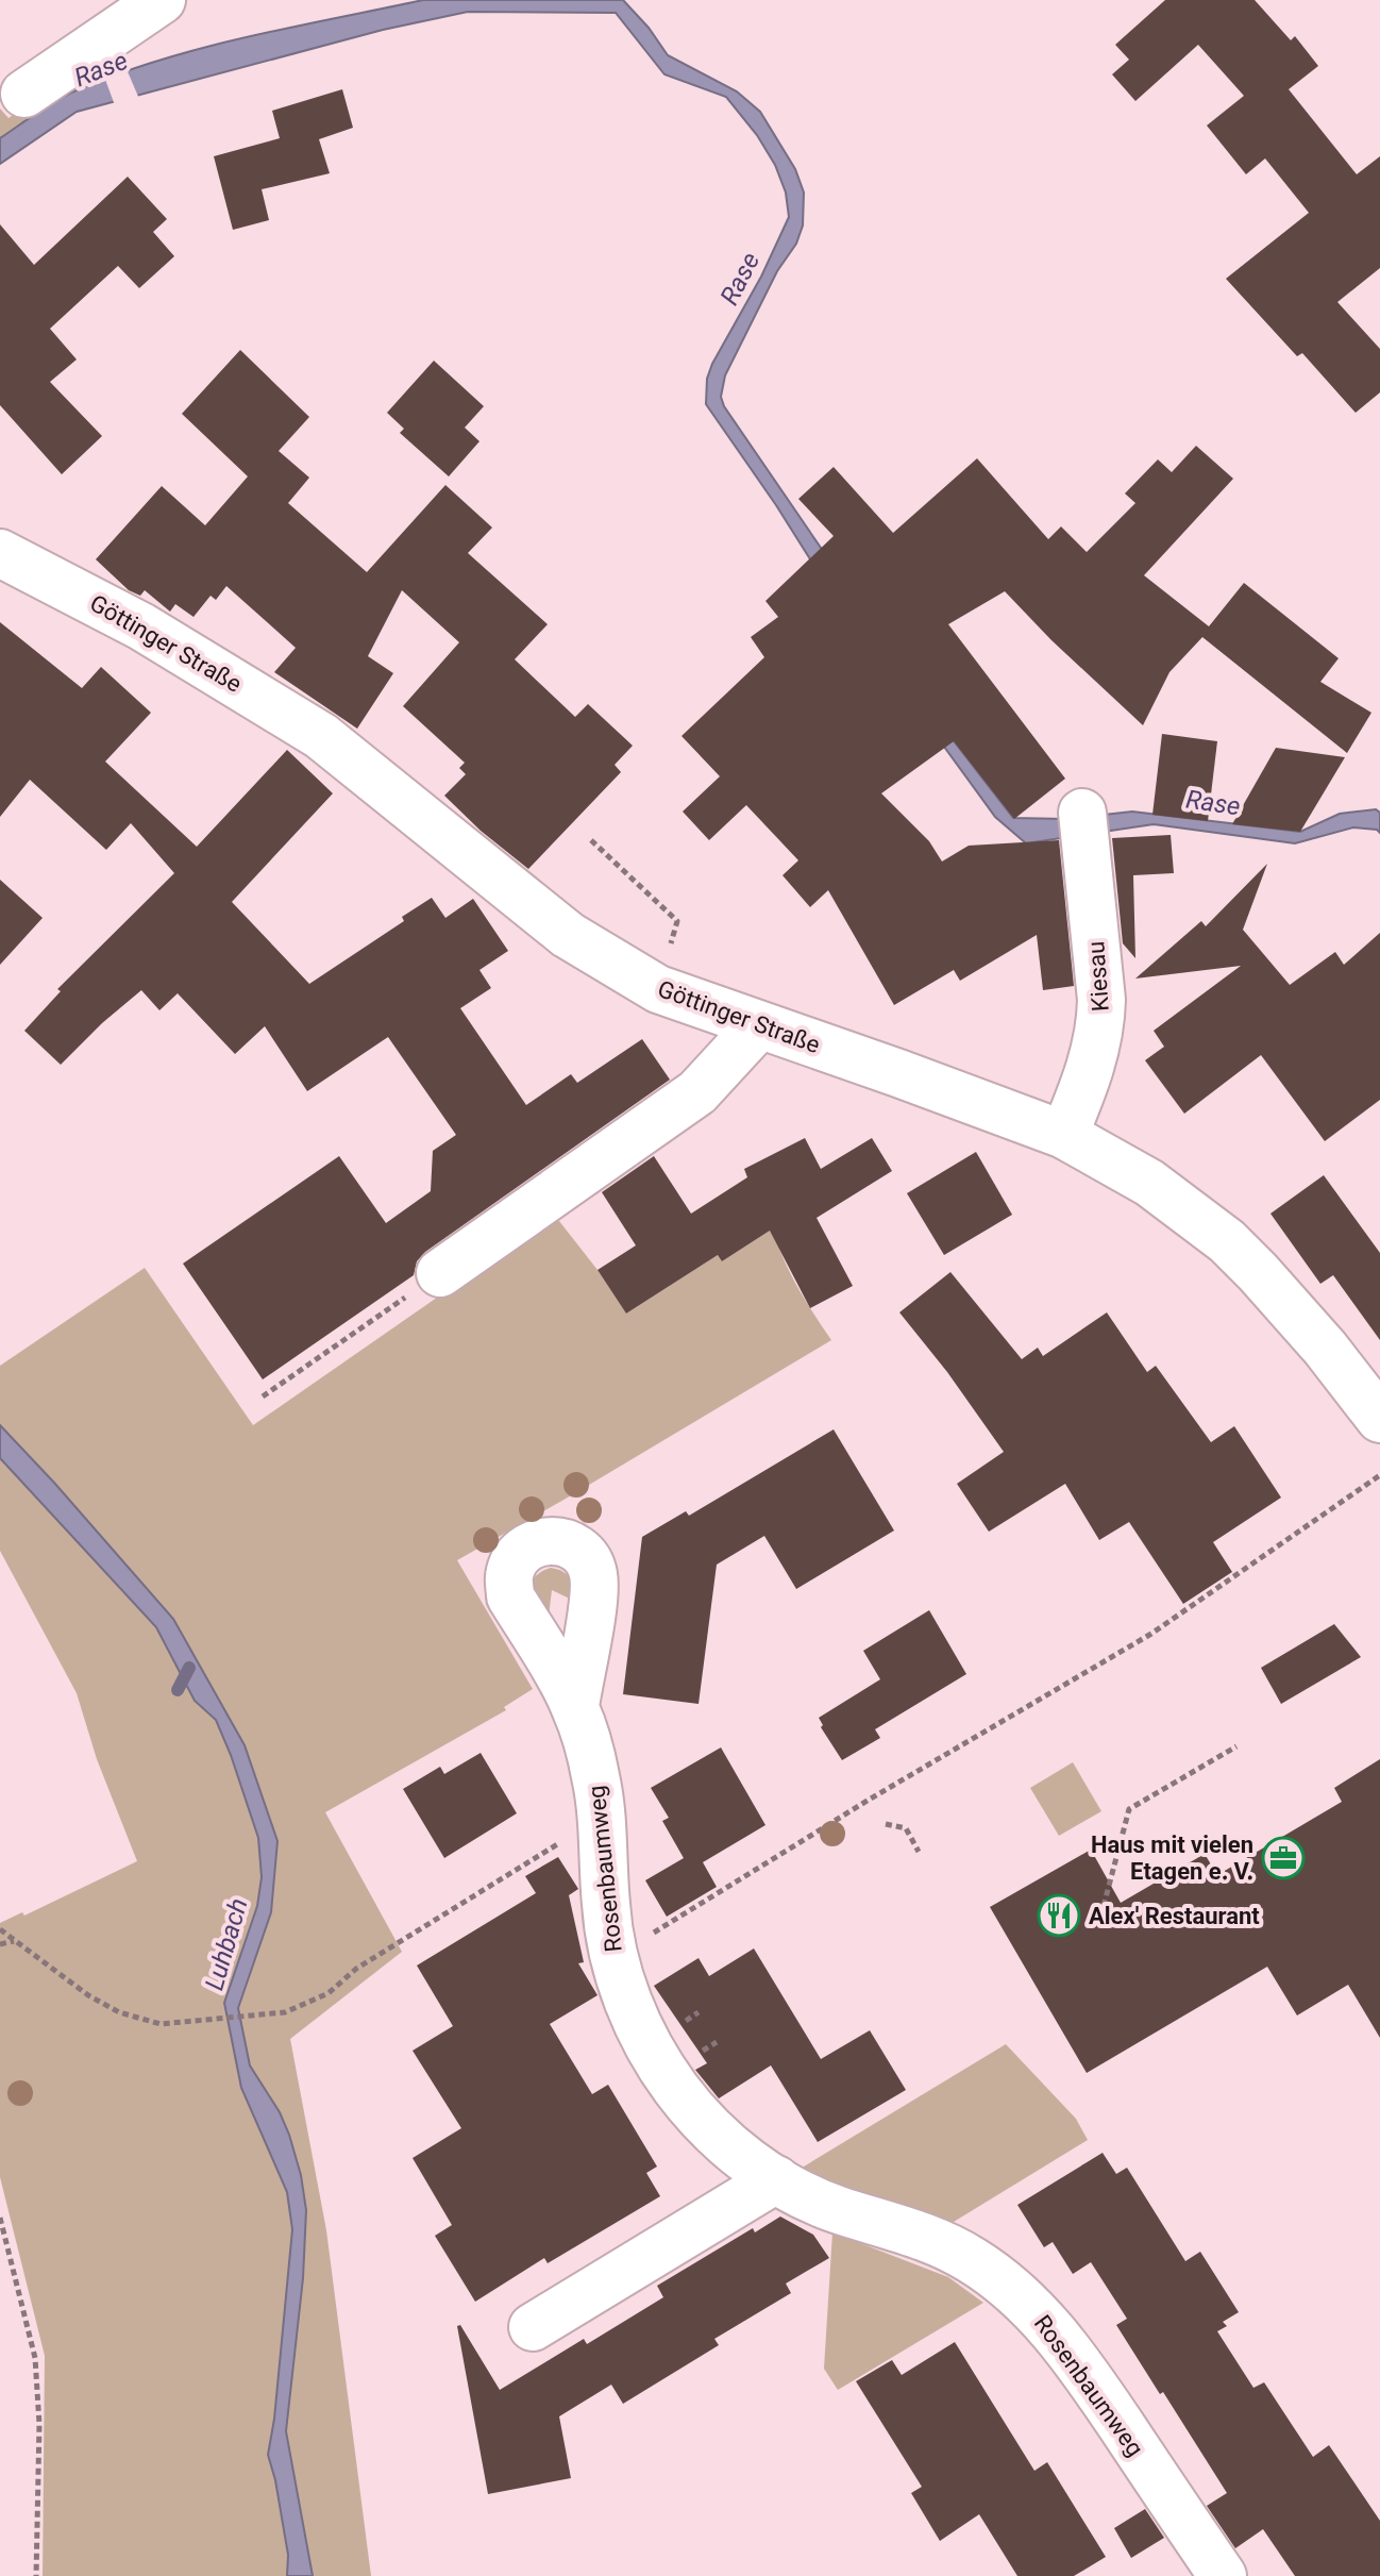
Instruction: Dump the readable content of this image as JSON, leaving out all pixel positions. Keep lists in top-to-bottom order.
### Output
{
  "streets": {
    "street": ["Göttinger Straße", "Kiesau", "Rosenbaumweg"]
  },
  "crossings": [
    ["Göttinger Straße", "Kiesau"]
  ],
  "water": ["Rase", "Luhbach"],
  "places": {
    "office": ["Haus mit vielen Etagen e. V."],
    "restaurant": ["Alex' Restaurant"]
  }
}
